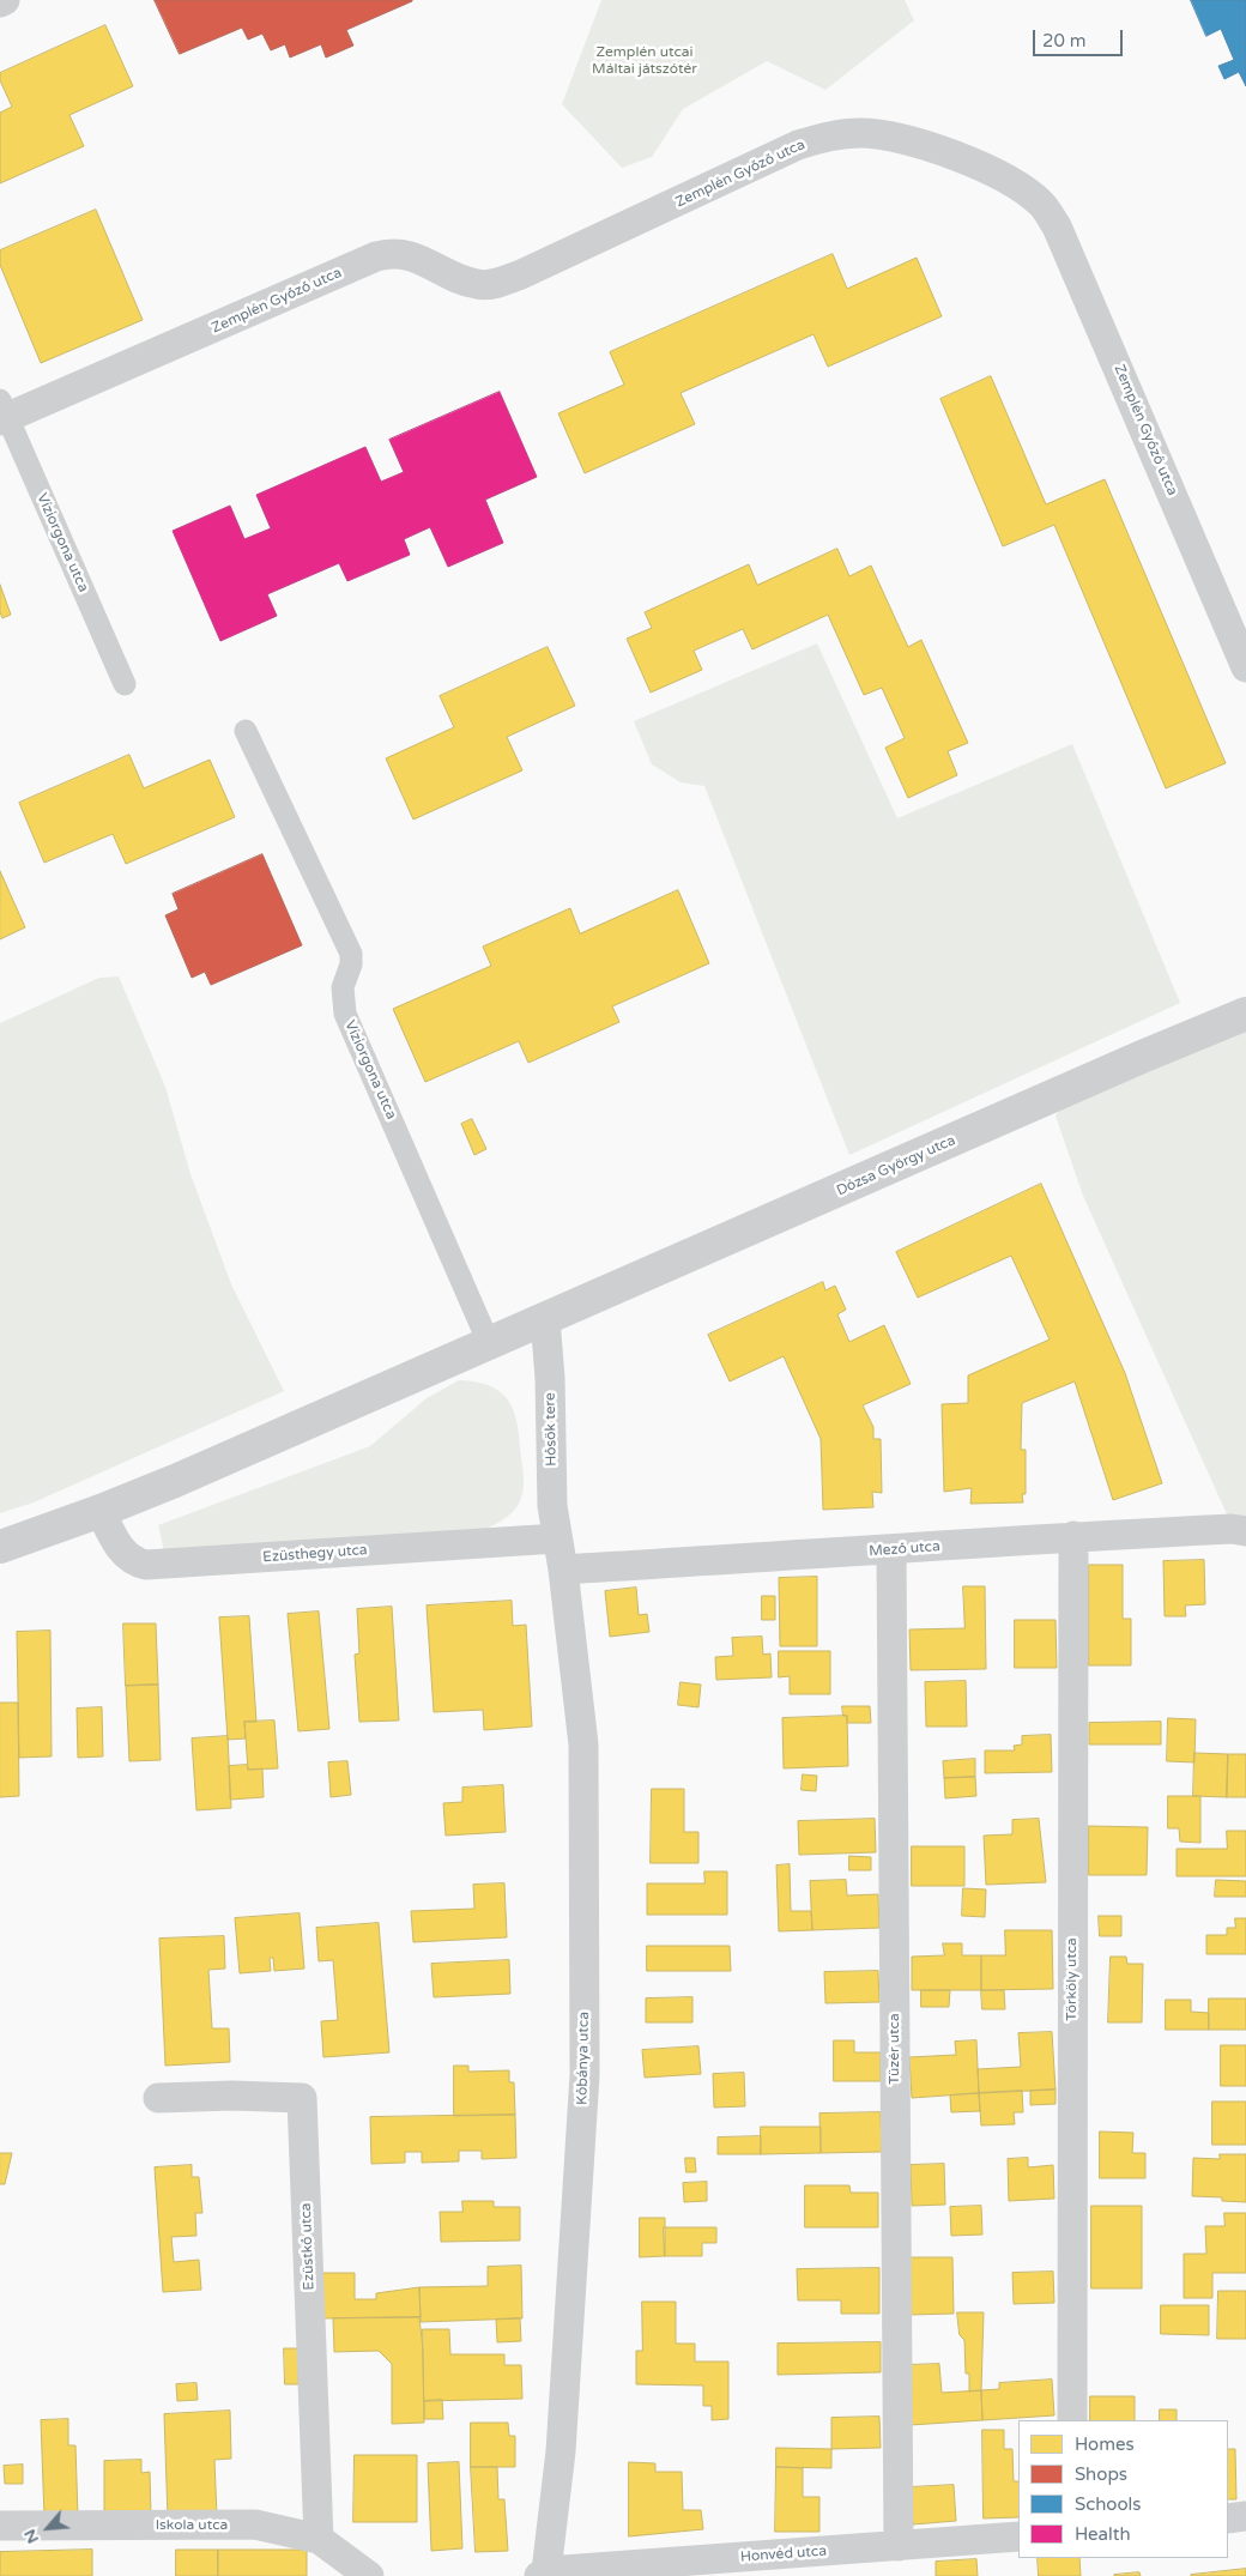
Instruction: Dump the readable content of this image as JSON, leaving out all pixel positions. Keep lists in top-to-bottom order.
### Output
{
  "streets": {
    "street": [
      "Zemplén Győző utca",
      "Víziorgona utca",
      "Dózsa György utca",
      "Hősök tere",
      "Mező utca",
      "Ezüsthegy utca",
      "Törköly utca",
      "Tüzér utca",
      "Kőbánya utca",
      "Ezüstkő utca",
      "Iskola utca",
      "Honvéd utca"
    ]
  },
  "crossings": [
    ["Zemplén Győző utca", "Víziorgona utca"],
    ["Dózsa György utca", "Hősök tere"],
    ["Hősök tere", "Ezüsthegy utca"],
    ["Hősök tere", "Kőbánya utca"],
    ["Mező utca", "Törköly utca"],
    ["Mező utca", "Tüzér utca"],
    ["Mező utca", "Kőbánya utca"],
    ["Ezüsthegy utca", "Kőbánya utca"],
    ["Tüzér utca", "Honvéd utca"],
    ["Kőbánya utca", "Honvéd utca"],
    ["Ezüstkő utca", "Iskola utca"]
  ],
  "parks": ["Zemplén utcai Máltai játszótér"],
  "legend": [
    "Homes",
    "Shops",
    "Schools",
    "Health"
  ],
  "scale_bar": "20 m",
  "north": "bottom left"
}
